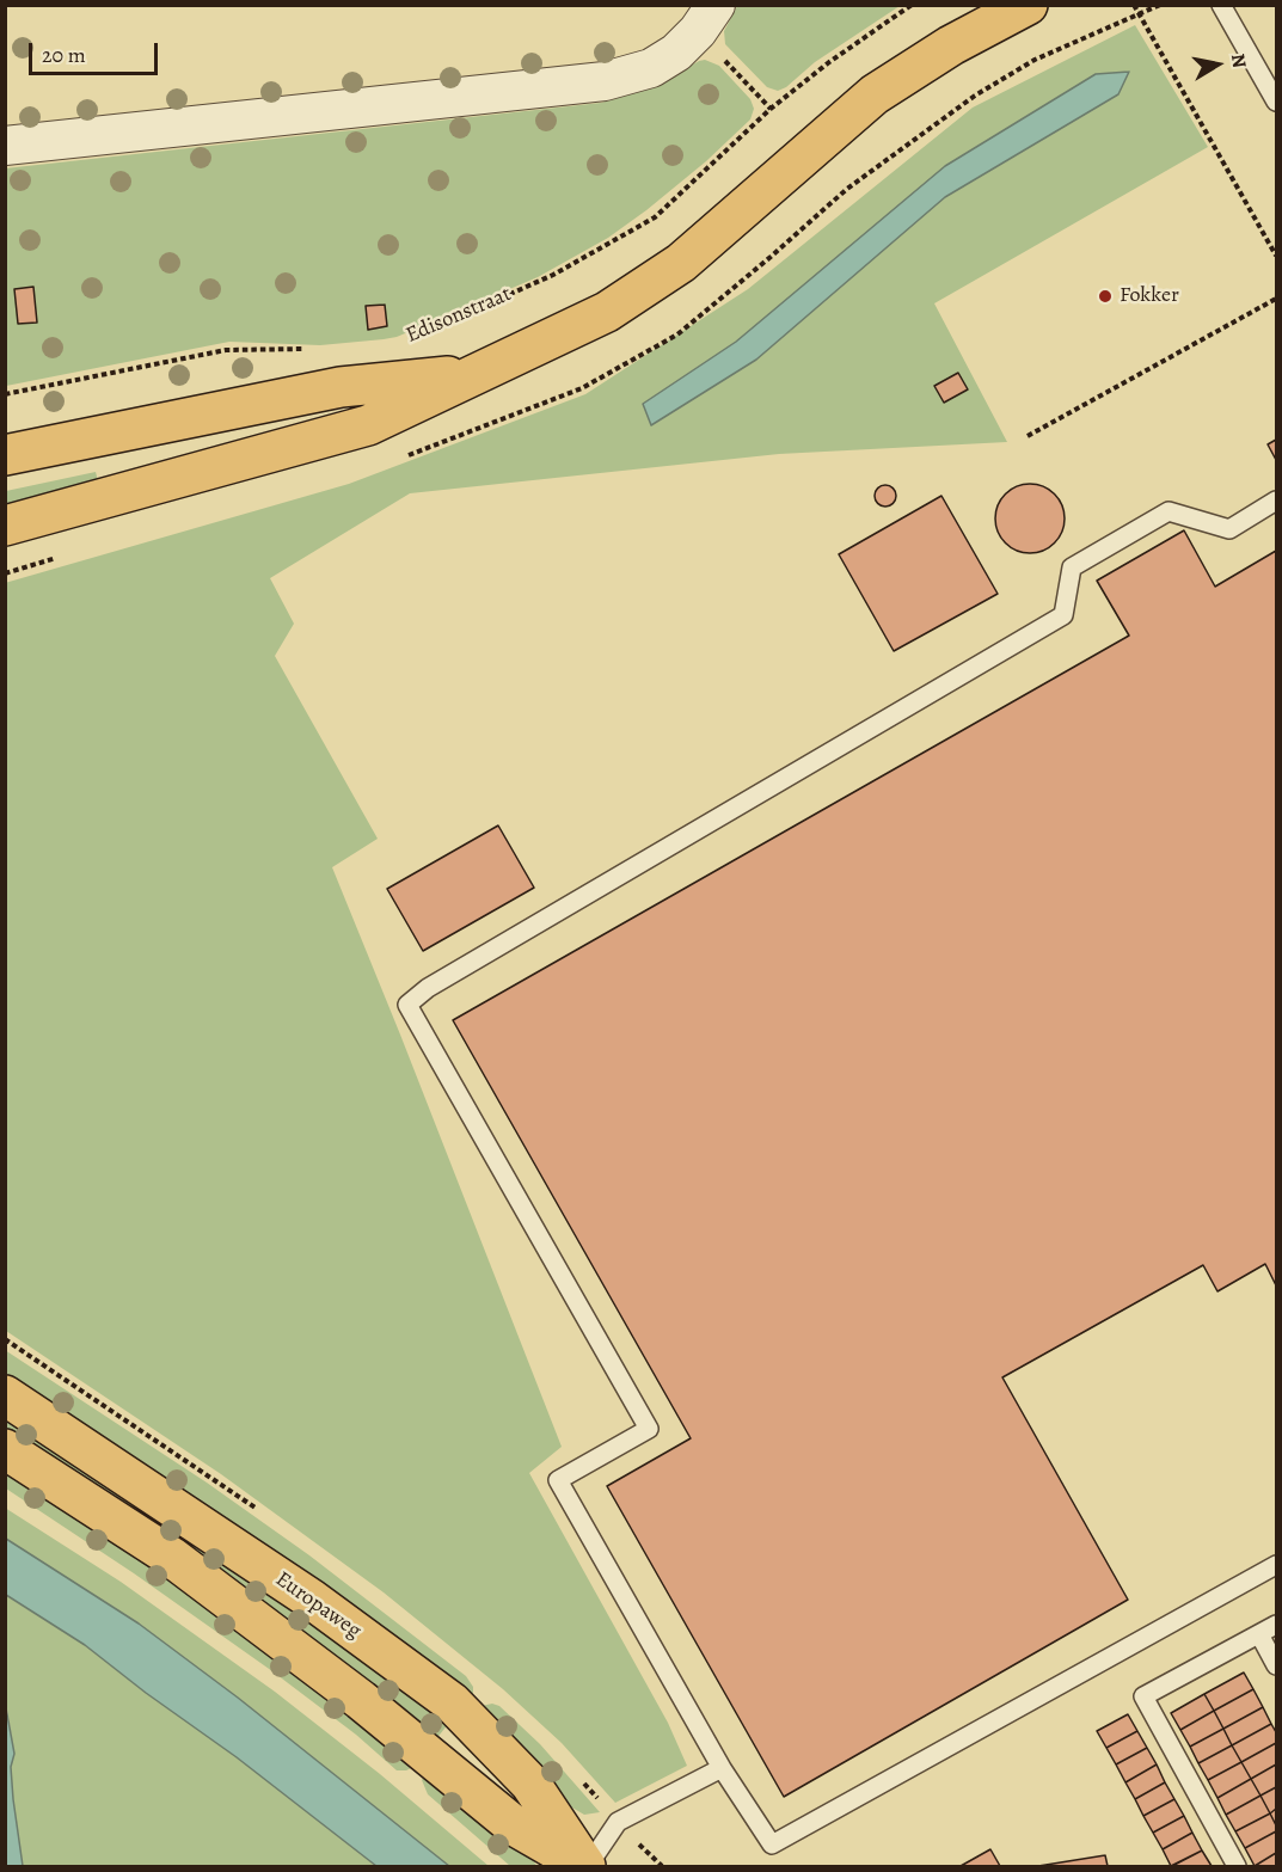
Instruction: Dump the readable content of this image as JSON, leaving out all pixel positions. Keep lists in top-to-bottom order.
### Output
{
  "streets": {
    "main road": ["Edisonstraat", "Europaweg"]
  },
  "places": ["Fokker"],
  "scale_bar": "20 m",
  "north": "right"
}
